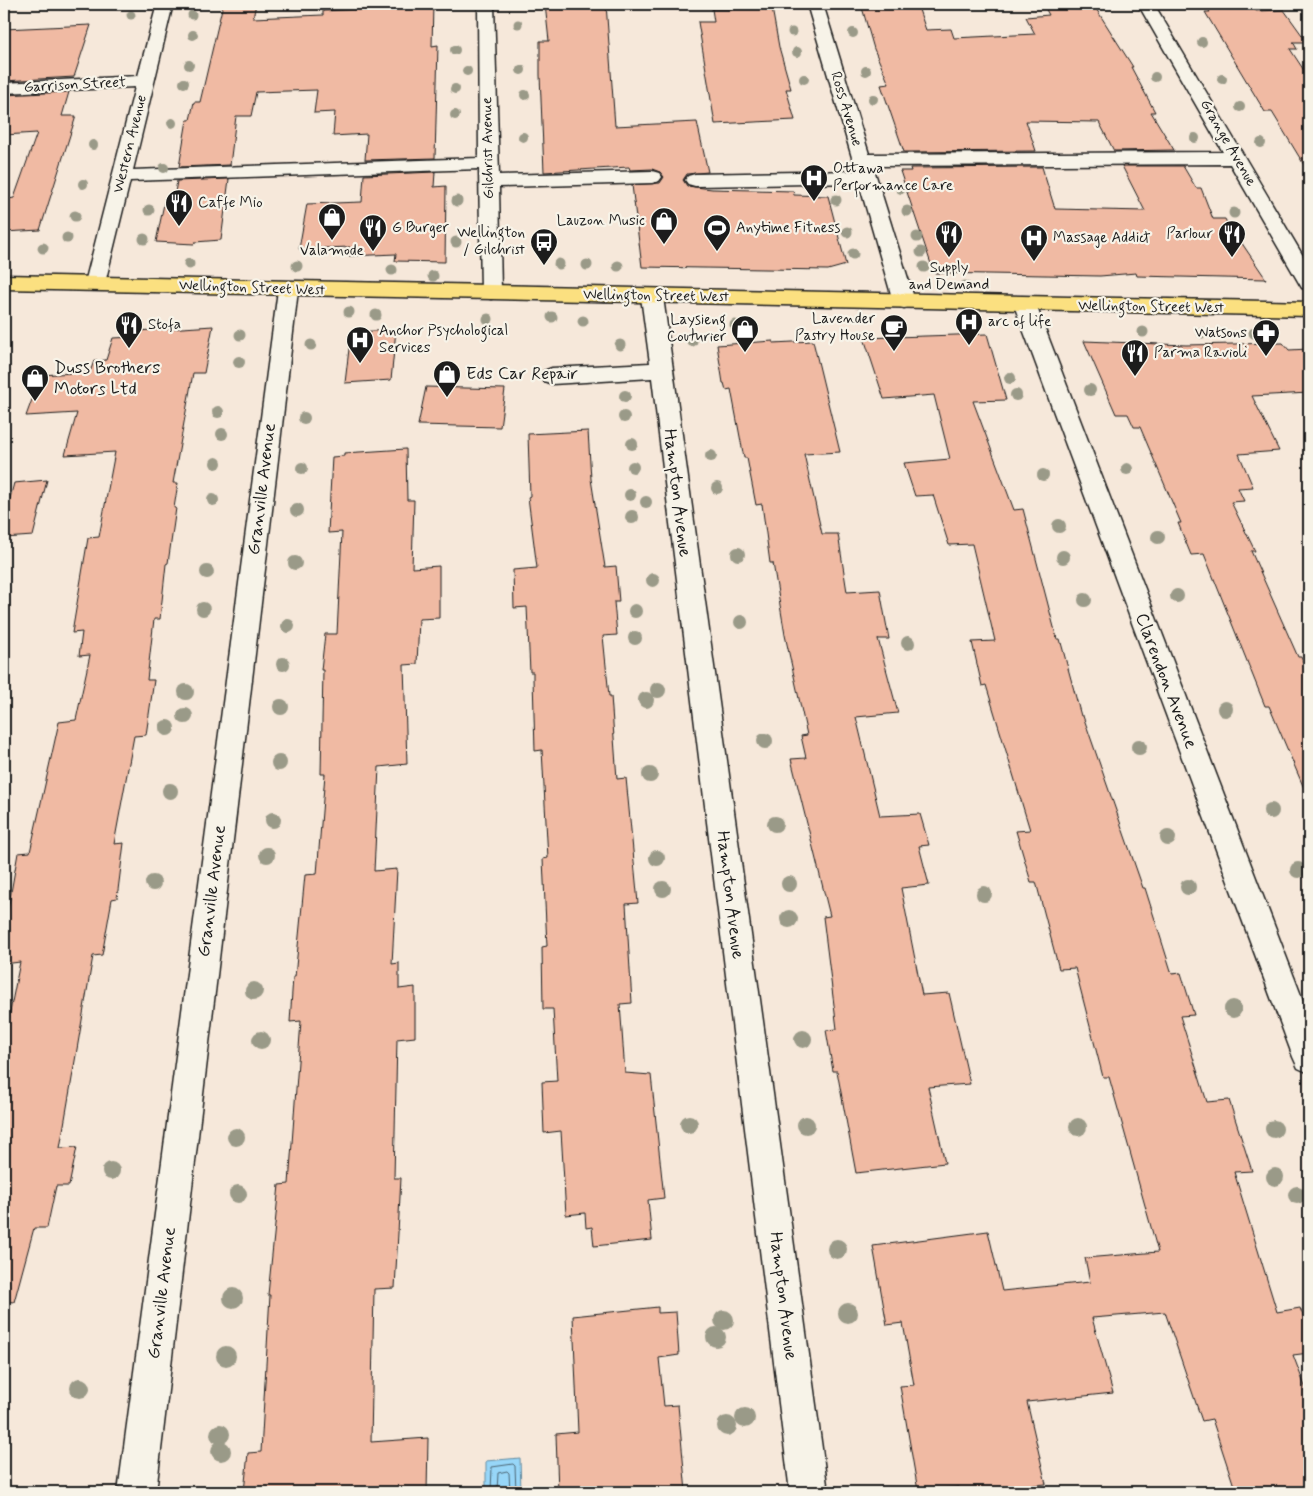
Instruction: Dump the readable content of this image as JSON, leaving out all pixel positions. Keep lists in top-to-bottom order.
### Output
{
  "streets": {
    "main road": ["Wellington Street West"],
    "street": [
      "Garrison Street",
      "Ross Avenue",
      "Grange Avenue",
      "Western Avenue",
      "Gilchrist Avenue",
      "Granville Avenue",
      "Hampton Avenue",
      "Clarendon Avenue"
    ]
  },
  "crossings": [
    ["Garrison Street", "Western Avenue"],
    ["Ross Avenue", "Wellington Street West"],
    ["Western Avenue", "Wellington Street West"],
    ["Gilchrist Avenue", "Wellington Street West"],
    ["Wellington Street West", "Granville Avenue"],
    ["Wellington Street West", "Hampton Avenue"],
    ["Wellington Street West", "Clarendon Avenue"]
  ],
  "places": {
    "hospital": [
      "Ottawa Performance Care",
      "Massage Addict",
      "arc of life",
      "Anchor Psychological Services"
    ],
    "restaurant": [
      "Caffe Mio",
      "G Burger",
      "Supply and Demand",
      "Parlour",
      "Stofa",
      "Parma Ravioli"
    ],
    "shop": [
      "Valamode",
      "Lauzon Music",
      "Laysieng Couturier",
      "Eds Car Repair",
      "Duss Brothers Motors Ltd"
    ],
    "sports": ["Anytime Fitness"],
    "bus stop": ["Wellington / Gilchrist"],
    "cafe": ["Lavender Pastry House"],
    "pharmacy": ["Watsons"]
  }
}
